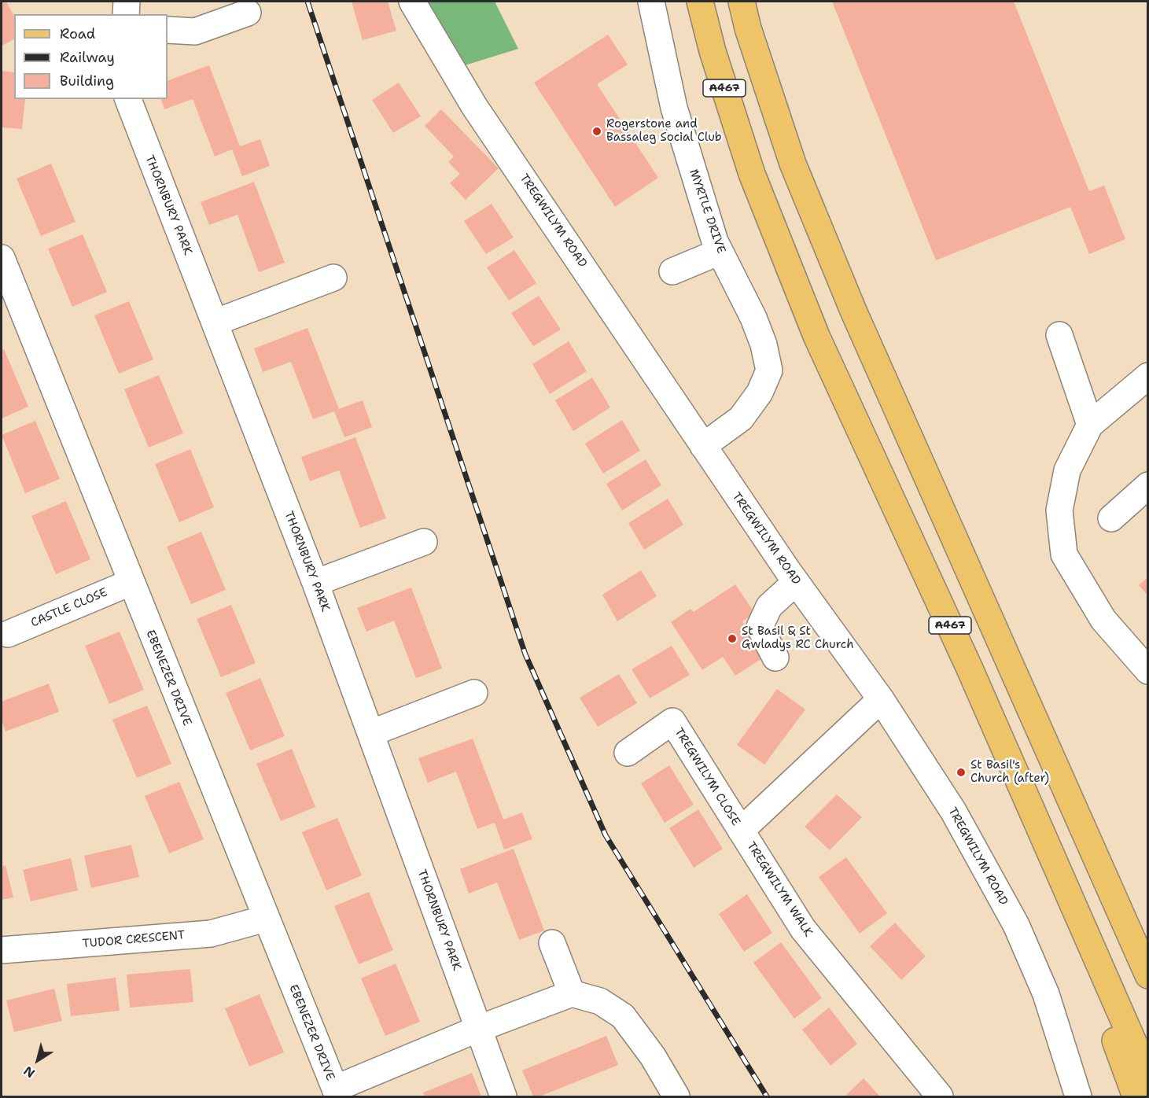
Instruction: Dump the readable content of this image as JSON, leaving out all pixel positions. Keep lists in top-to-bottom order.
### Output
{
  "streets": {
    "main road": ["A467"],
    "street": [
      "THORNBURY PARK",
      "MYRTLE DRIVE",
      "TREGWILYM ROAD",
      "CASTLE CLOSE",
      "EBENEZER DRIVE",
      "TREGWILYM CLOSE",
      "TREGWILYM WALK",
      "TUDOR CRESCENT"
    ]
  },
  "crossings": [
    ["MYRTLE DRIVE", "TREGWILYM ROAD"],
    ["TREGWILYM ROAD", "TREGWILYM WALK"],
    ["CASTLE CLOSE", "EBENEZER DRIVE"],
    ["EBENEZER DRIVE", "TUDOR CRESCENT"],
    ["TREGWILYM CLOSE", "TREGWILYM WALK"]
  ],
  "places": ["Rogerstone and Bassaleg Social Club", "St Basil & St Gwladys RC Church", "St Basil's Church (after)"],
  "legend": ["Road", "Railway", "Building"],
  "north": "bottom left"
}
